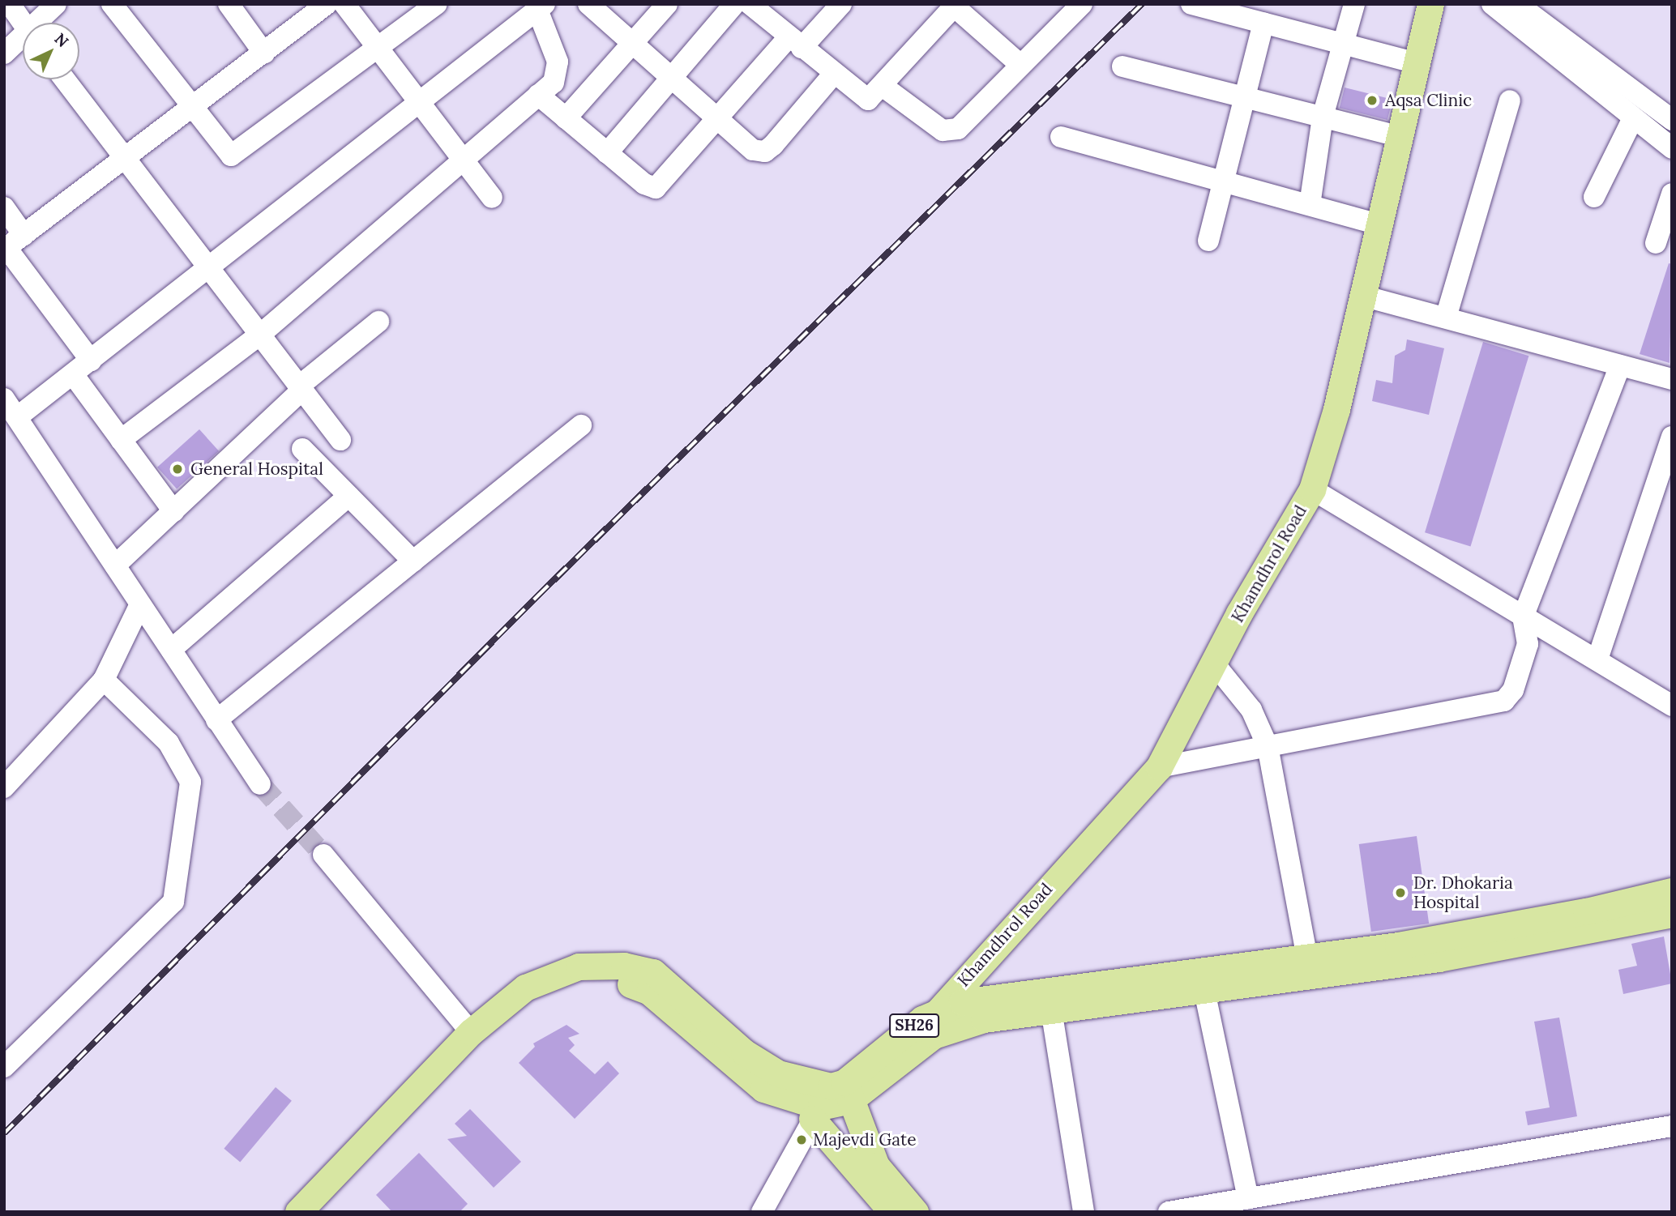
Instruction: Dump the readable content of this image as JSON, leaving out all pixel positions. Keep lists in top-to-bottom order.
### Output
{
  "streets": {
    "main road": ["Khamdhrol Road", "SH26"]
  },
  "crossings": [
    ["Khamdhrol Road", "SH26"]
  ],
  "places": [
    "Aqsa Clinic",
    "General Hospital",
    "Dr. Dhokaria Hospital",
    "Majevdi Gate"
  ],
  "north": "top right"
}
